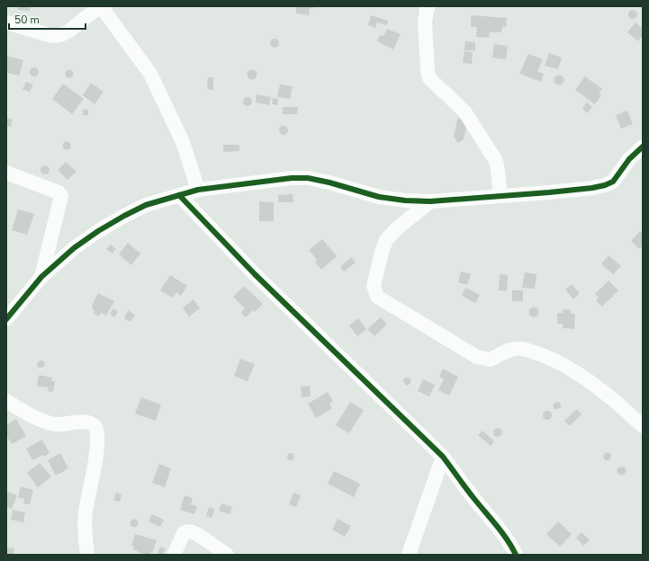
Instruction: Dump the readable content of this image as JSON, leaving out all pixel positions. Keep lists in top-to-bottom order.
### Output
{
  "scale_bar": "50 m"
}
